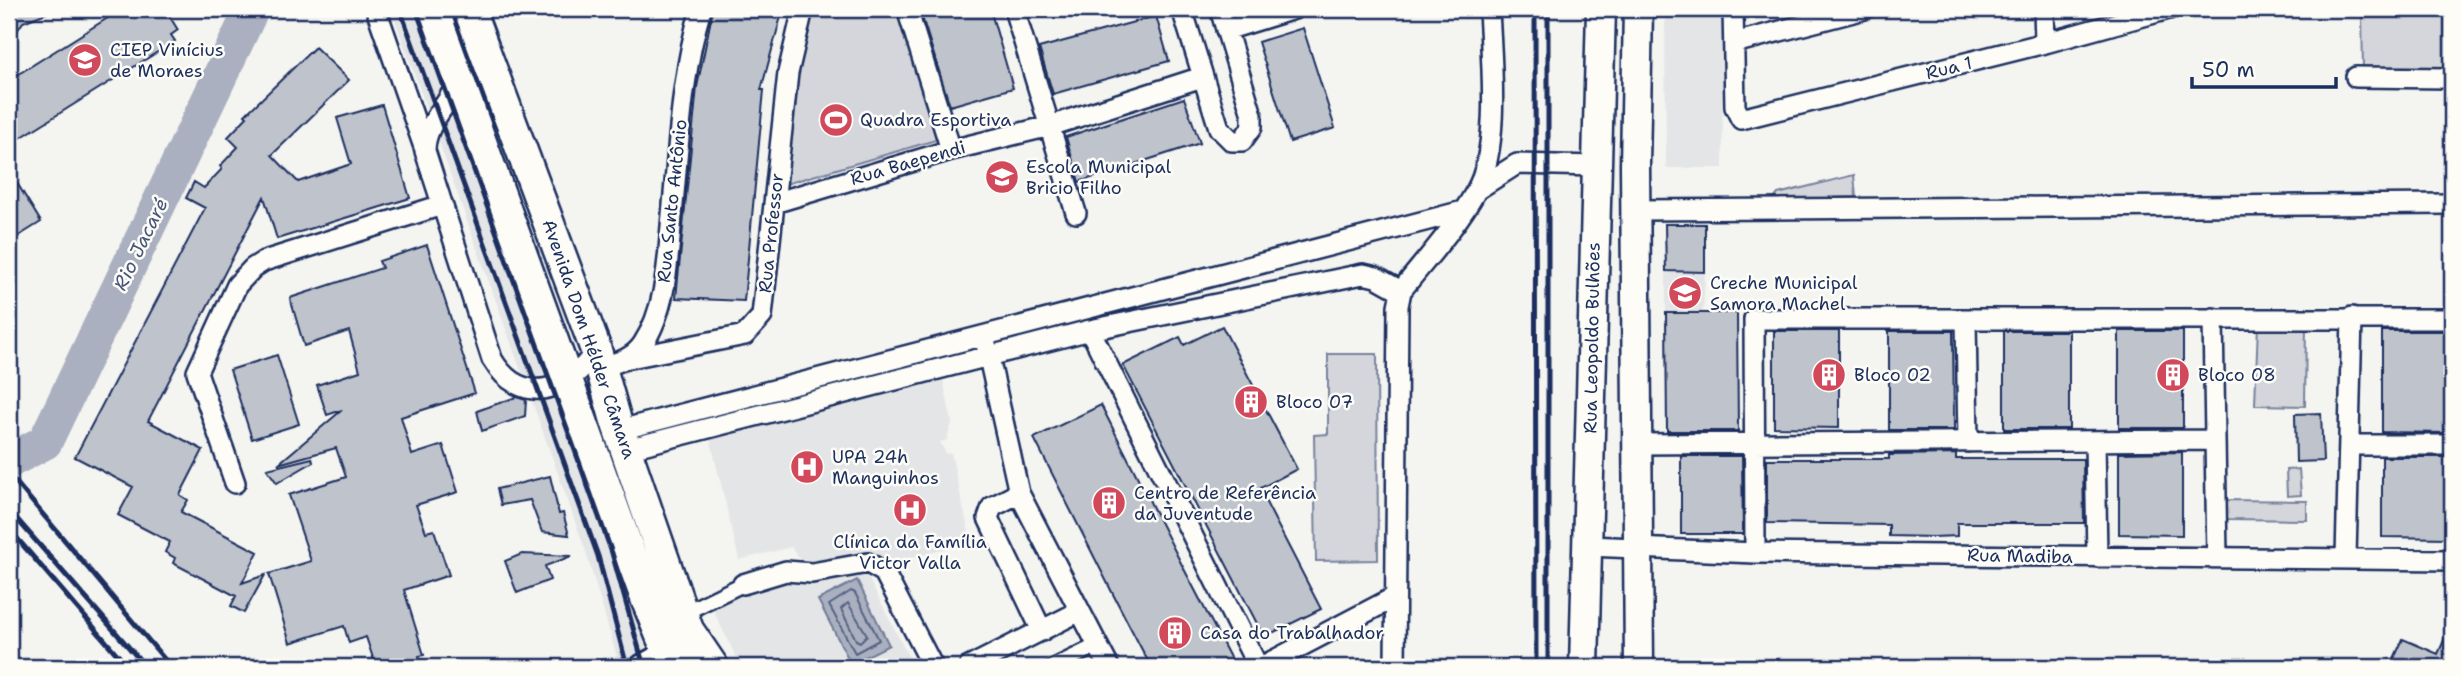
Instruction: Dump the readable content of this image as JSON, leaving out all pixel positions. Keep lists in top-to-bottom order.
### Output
{
  "streets": {
    "main road": ["Rua Leopoldo Bulhões", "Avenida Dom Hélder Câmara"],
    "street": [
      "Rua 1",
      "Rua Baependi",
      "Rua Santo Antônio",
      "Rua Professor",
      "Rua Madiba"
    ]
  },
  "crossings": [
    ["Rua Baependi", "Rua Professor"],
    ["Rua Santo Antônio", "Rua Professor"],
    ["Rua Leopoldo Bulhões", "Rua Madiba"]
  ],
  "water": ["Rio Jacaré"],
  "places": {
    "school or university": ["CIEP Vinícius de Moraes", "Escola Municipal Bricio Filho", "Creche Municipal Samora Machel"],
    "sports": ["Quadra Esportiva"],
    "building": [
      "Bloco 02",
      "Bloco 08",
      "Bloco 07",
      "Centro de Referência da Juventude",
      "Casa do Trabalhador"
    ],
    "hospital": ["UPA 24h Manguinhos", "Clínica da Família Victor Valla"]
  },
  "scale_bar": "50 m"
}
